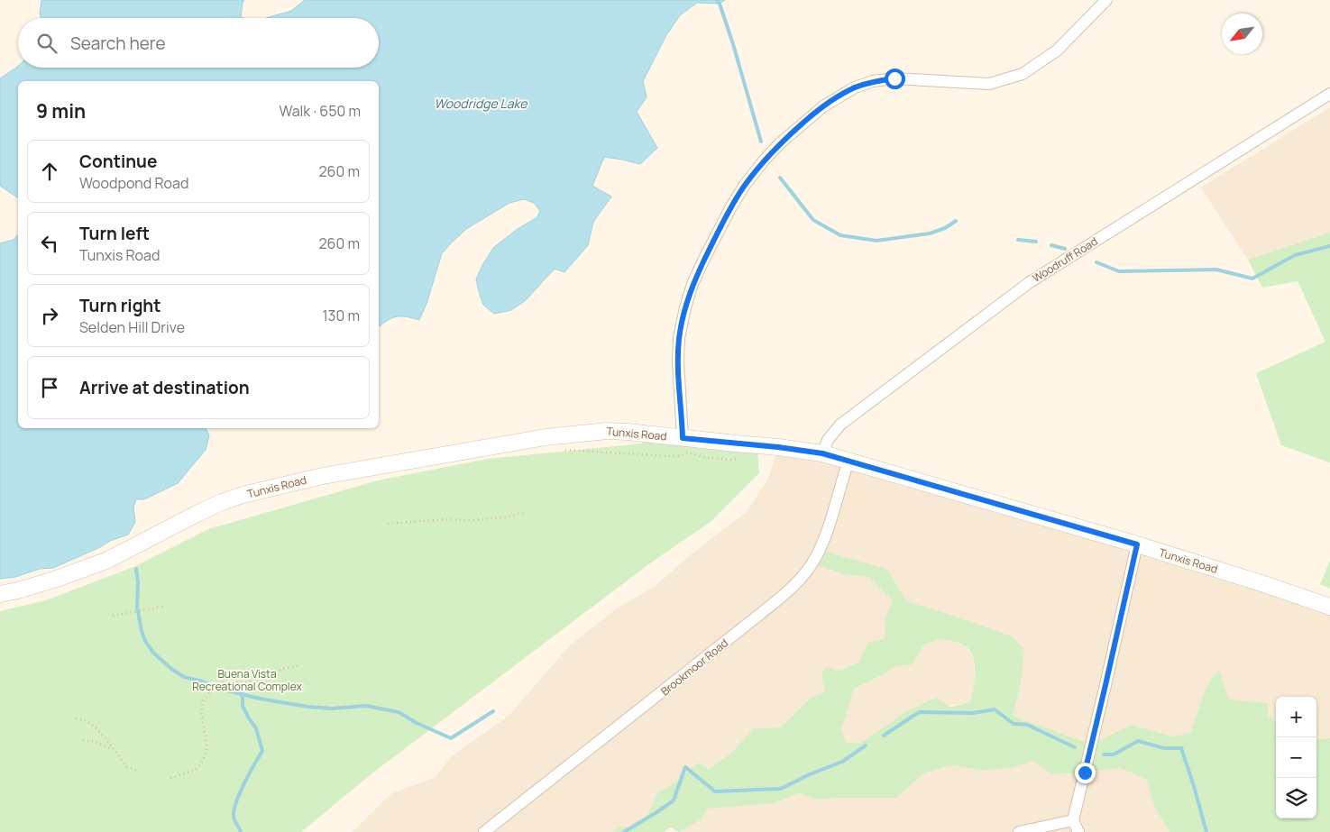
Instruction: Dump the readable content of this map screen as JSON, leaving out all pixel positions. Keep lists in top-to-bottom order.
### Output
{
  "streets": {
    "street": ["Woodruff Road", "Tunxis Road", "Brookmoor Road"]
  },
  "crossings": [
    ["Woodruff Road", "Tunxis Road"],
    ["Tunxis Road", "Brookmoor Road"]
  ],
  "water": ["Woodridge Lake"],
  "parks": ["Buena Vista Recreational Complex"],
  "north": "bottom left",
  "page": {
    "search": "Search here",
    "heading": ["9 min", "Walk · 650 m"],
    "list": [
      ["Continue", "Woodpond Road", "260 m"],
      ["Turn left", "Tunxis Road", "260 m"],
      ["Turn right", "Selden Hill Drive", "130 m"],
      "Arrive at destination"
    ],
    "map_buttons": ["+", "−"]
  }
}
